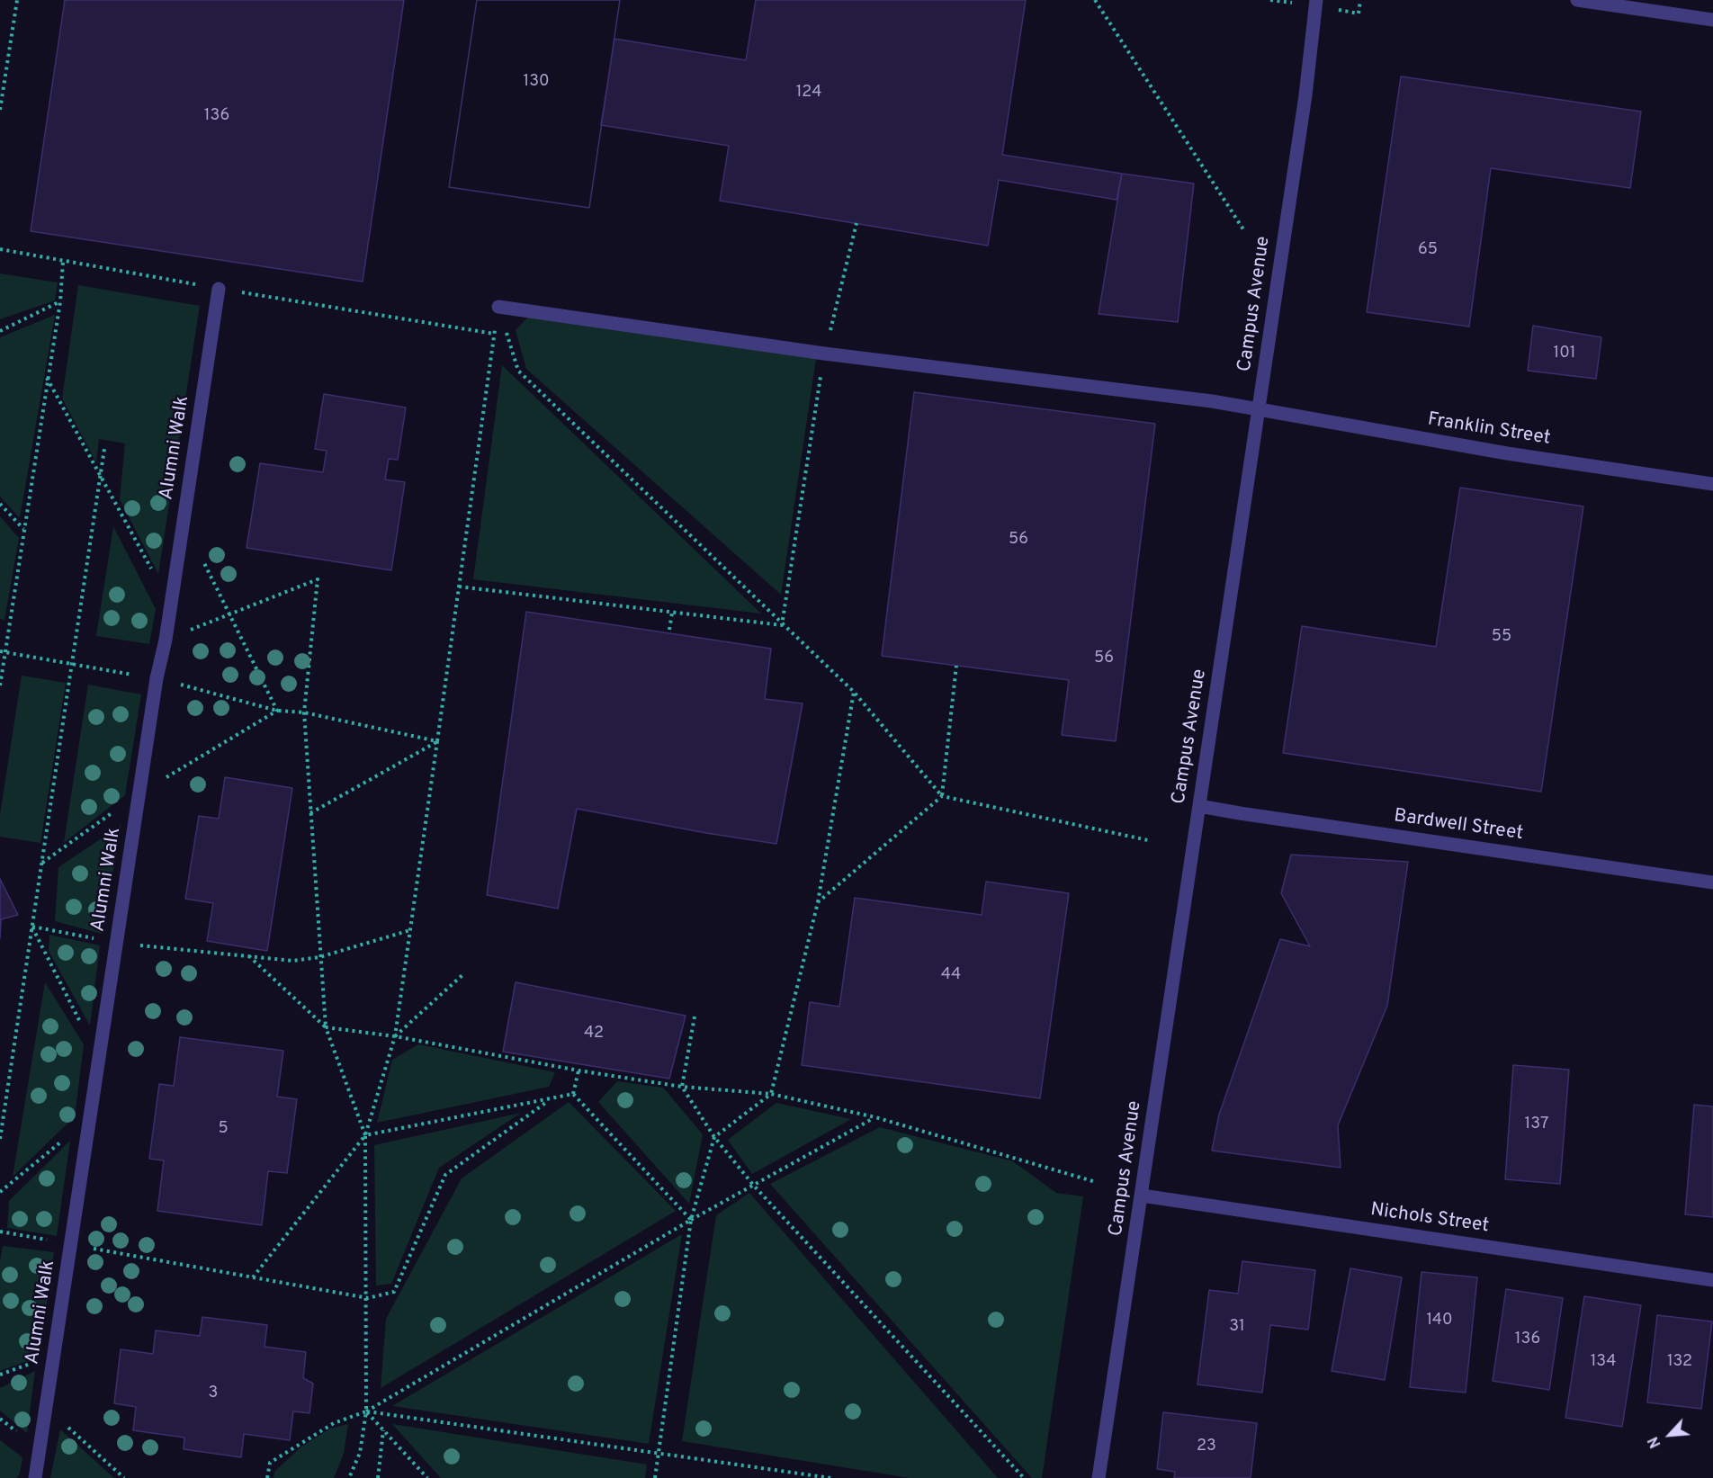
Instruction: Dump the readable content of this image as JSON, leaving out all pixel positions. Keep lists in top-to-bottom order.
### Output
{
  "streets": {
    "street": [
      "Campus Avenue",
      "Franklin Street",
      "Alumni Walk",
      "Bardwell Street",
      "Nichols Street"
    ]
  },
  "crossings": [
    ["Campus Avenue", "Franklin Street"],
    ["Campus Avenue", "Bardwell Street"],
    ["Campus Avenue", "Nichols Street"]
  ],
  "house_numbers": [
    "130",
    "124",
    "136",
    "65",
    "101",
    "56",
    "55",
    "56",
    "44",
    "42",
    "137",
    "5",
    "140",
    "31",
    "136",
    "134",
    "132",
    "3",
    "23"
  ],
  "north": "bottom left"
}
